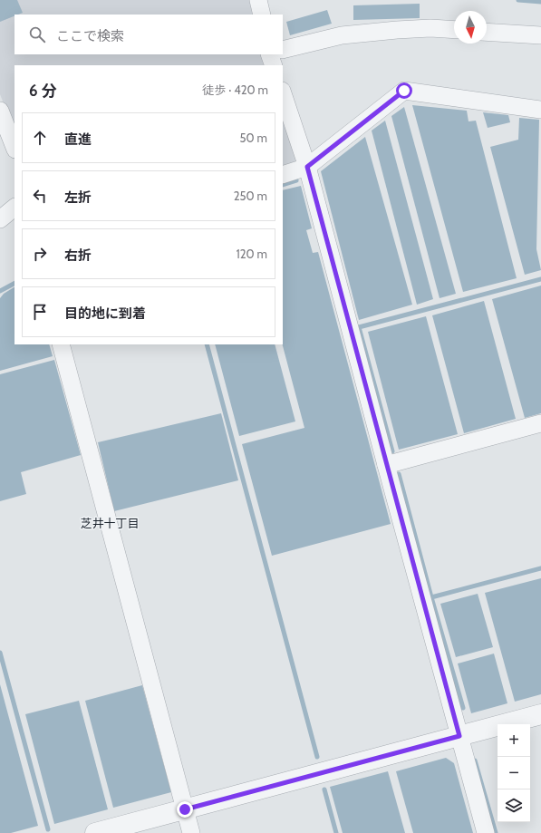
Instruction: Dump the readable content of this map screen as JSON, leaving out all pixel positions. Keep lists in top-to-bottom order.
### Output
{
  "districts": ["芝井十丁目"],
  "north": "bottom",
  "page": {
    "search": "ここで検索",
    "heading": ["6 分", "徒歩 · 420 m"],
    "list": [
      ["直進", "50 m"],
      ["左折", "250 m"],
      ["右折", "120 m"],
      "目的地に到着"
    ],
    "map_buttons": ["+", "−"]
  }
}
